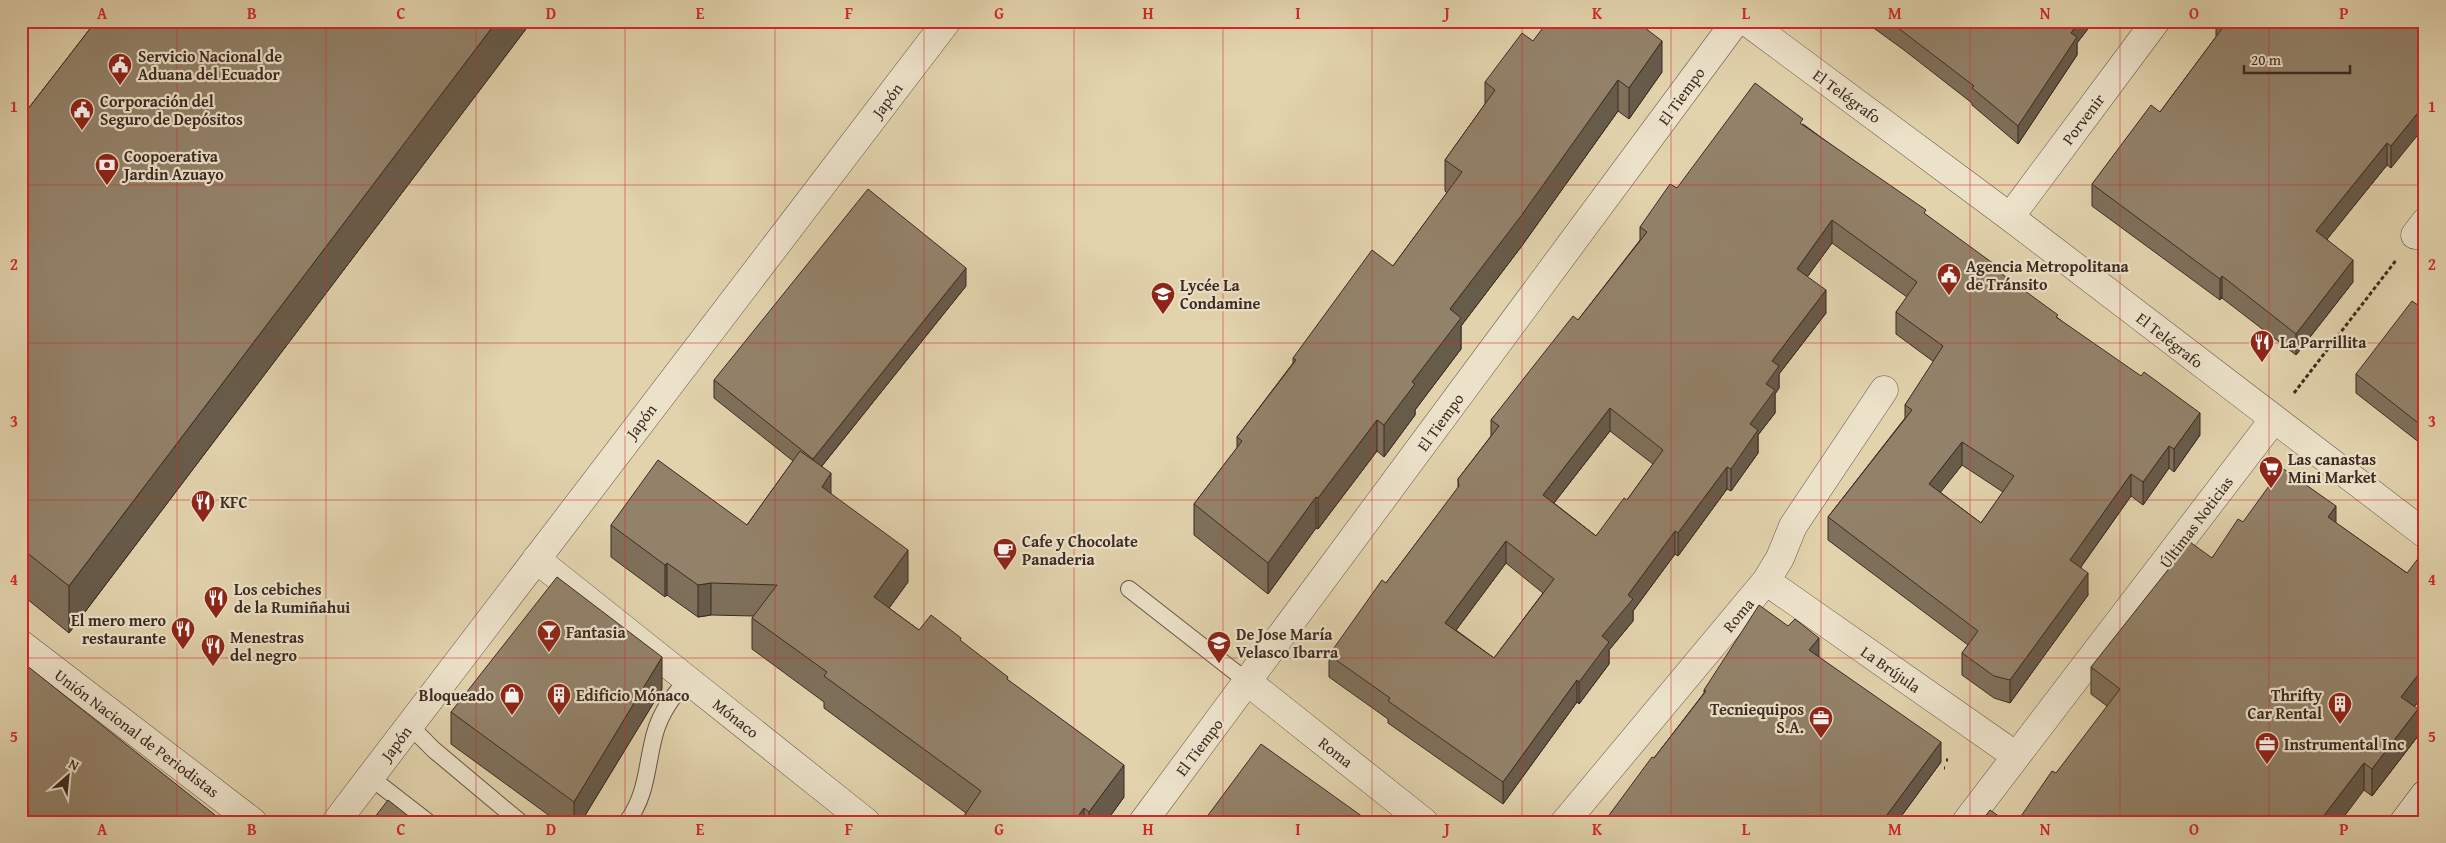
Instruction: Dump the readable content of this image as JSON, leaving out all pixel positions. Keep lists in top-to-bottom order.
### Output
{
  "streets": {
    "street": [
      "El Tiempo",
      "El Telégrafo",
      "Japón",
      "Porvenir",
      "Últimas Noticias",
      "Roma",
      "La Brújula",
      "Mónaco",
      "Unión Nacional de Periodistas"
    ]
  },
  "crossings": [
    ["El Tiempo", "El Telégrafo"],
    ["El Tiempo", "Roma"],
    ["El Telégrafo", "Porvenir"],
    ["El Telégrafo", "Últimas Noticias"],
    ["Japón", "Mónaco"],
    ["Últimas Noticias", "La Brújula"],
    ["Roma", "La Brújula"]
  ],
  "places": {
    "public building": ["Servicio Nacional de Aduana del Ecuador", "Corporación del Seguro de Depósitos", "Agencia Metropolitana de Tránsito"],
    "bank": ["Coopoerativa Jardin Azuayo"],
    "school or university": ["Lycée La Condamine", "De Jose María Velasco Ibarra"],
    "restaurant": [
      "La Parrillita",
      "KFC",
      "Los cebiches de la Rumiñahui",
      "El mero mero restaurante",
      "Menestras del negro"
    ],
    "supermarket": ["Las canastas Mini Market"],
    "cafe": ["Cafe y Chocolate Panaderia"],
    "bar": ["Fantasia"],
    "shop": ["Bloqueado"],
    "building": ["Edificio Mónaco", "Thrifty Car Rental"],
    "office": ["Tecniequipos S.A.", "Instrumental Inc"]
  },
  "scale_bar": "20 m",
  "north": "top right",
  "grid": {
    "columns": [
      "A",
      "B",
      "C",
      "D",
      "E",
      "F",
      "G",
      "H",
      "I",
      "J",
      "K",
      "L",
      "M",
      "N",
      "O",
      "P"
    ],
    "rows": [
      "1",
      "2",
      "3",
      "4",
      "5"
    ]
  }
}
